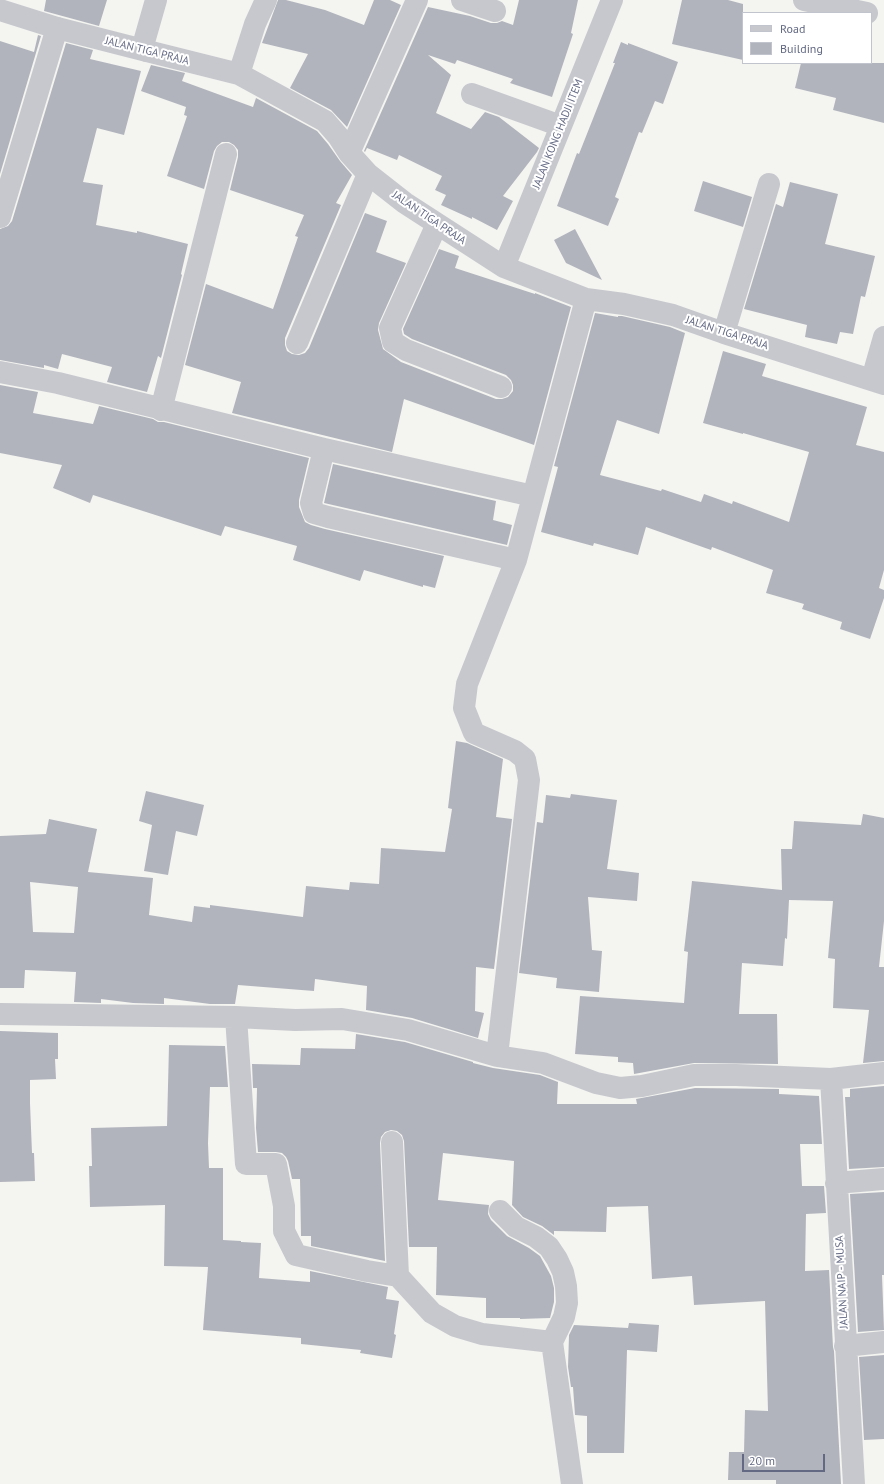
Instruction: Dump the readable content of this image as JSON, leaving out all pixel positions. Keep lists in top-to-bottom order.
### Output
{
  "streets": {
    "street": ["JALAN TIGA PRAJA", "JALAN KONG HADJI ITEM", "JALAN NAIP - MUSA"]
  },
  "crossings": [
    ["JALAN TIGA PRAJA", "JALAN KONG HADJI ITEM"]
  ],
  "legend": ["Road", "Building"],
  "scale_bar": "20 m"
}
